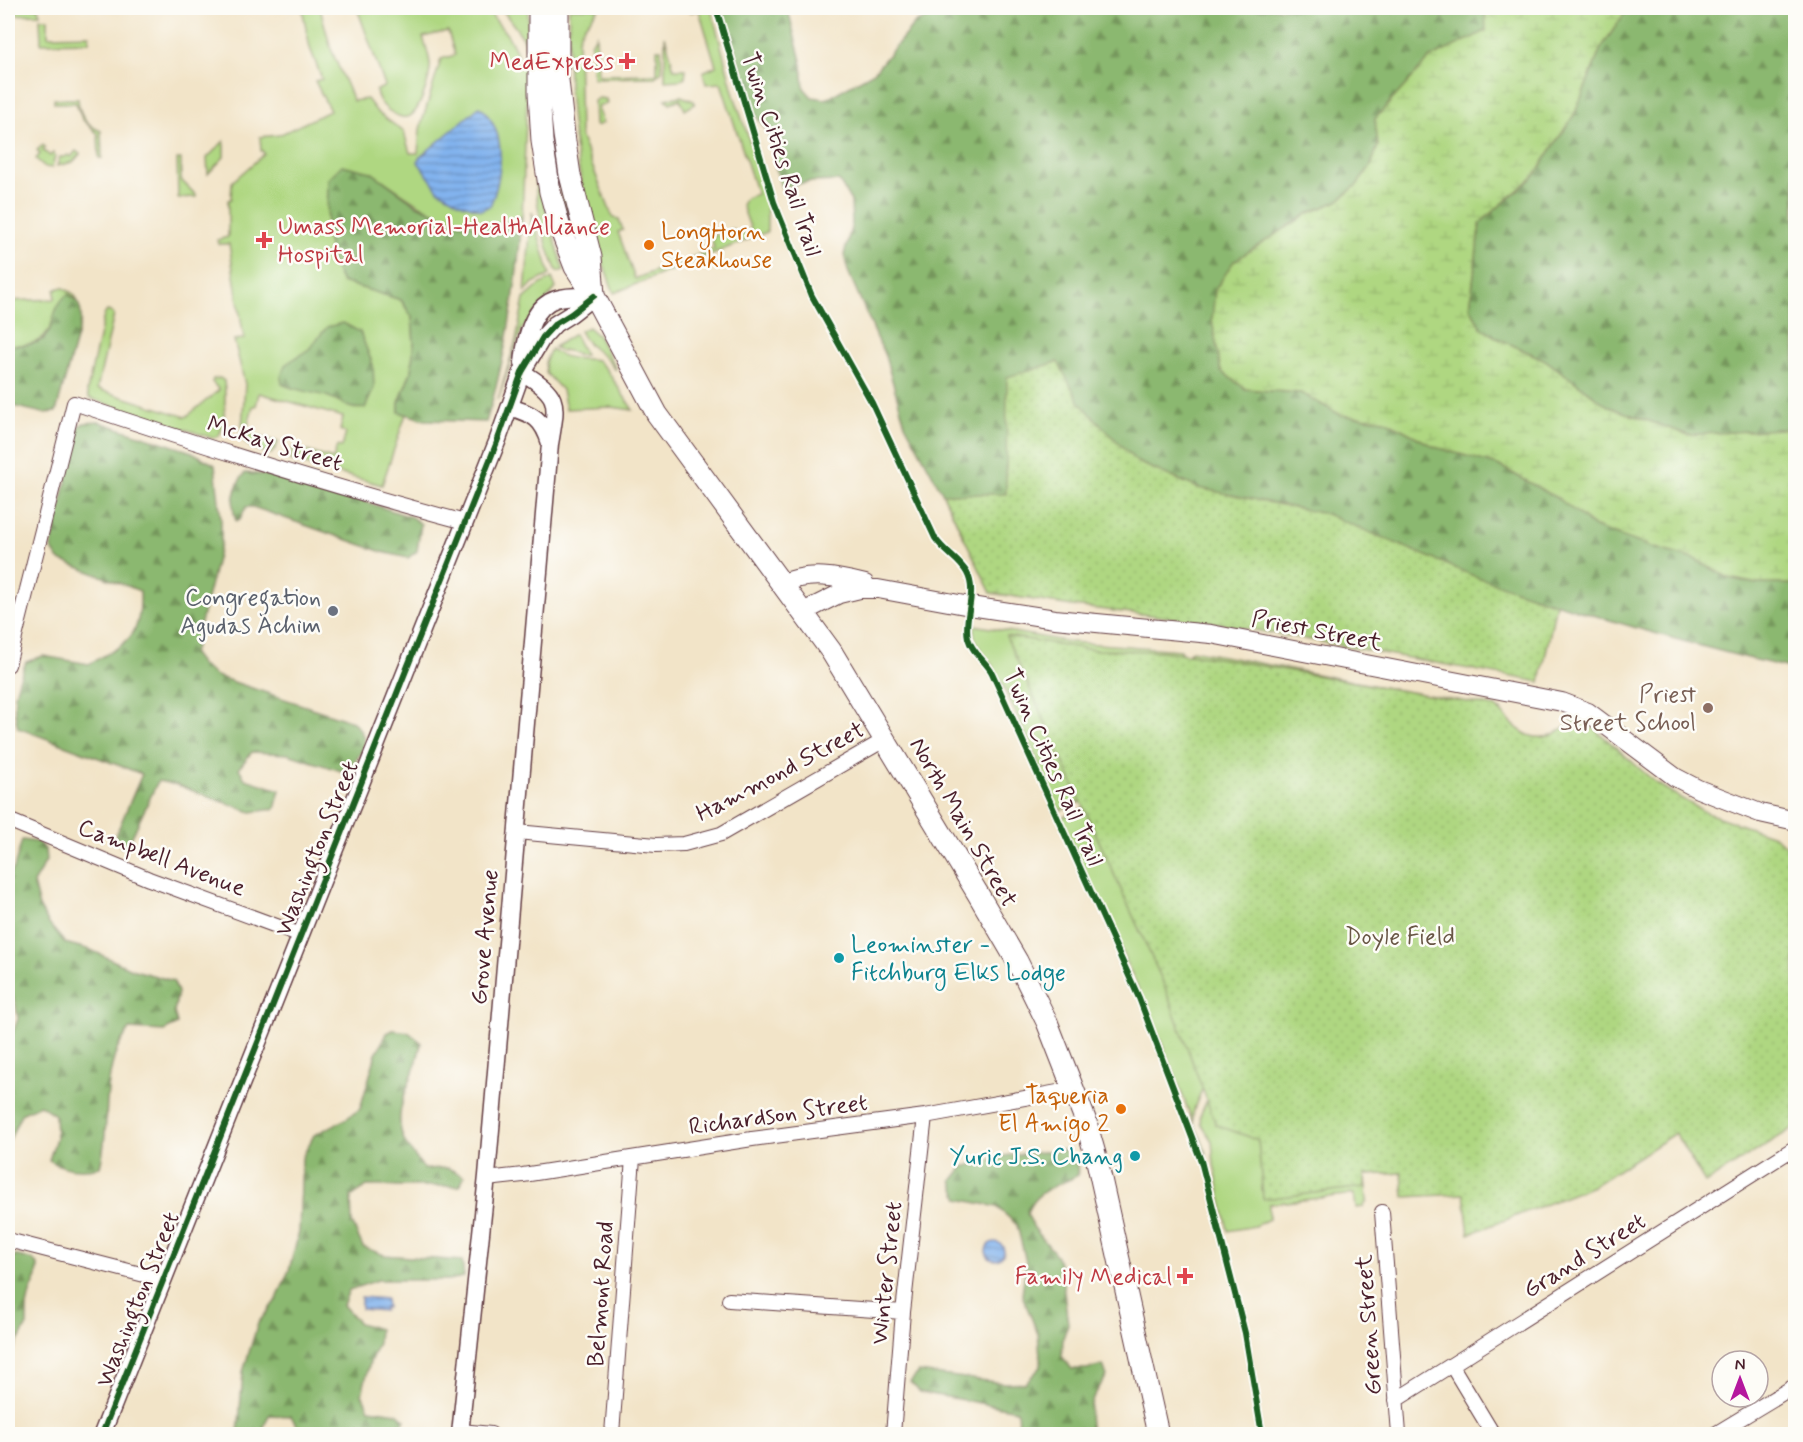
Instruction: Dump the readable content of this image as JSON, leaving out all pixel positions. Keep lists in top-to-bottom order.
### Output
{
  "streets": {
    "main road": ["Priest Street", "North Main Street"],
    "street": [
      "McKay Street",
      "Hammond Street",
      "Washington Street",
      "Campbell Avenue",
      "Grove Avenue",
      "Richardson Street",
      "Grand Street",
      "Winter Street",
      "Belmont Road",
      "Green Street"
    ],
    "cycle path": ["Twin Cities Rail Trail"]
  },
  "crossings": [
    ["McKay Street", "Washington Street"],
    ["Priest Street", "North Main Street"],
    ["Hammond Street", "North Main Street"],
    ["Hammond Street", "Grove Avenue"],
    ["North Main Street", "Washington Street"],
    ["North Main Street", "Richardson Street"],
    ["Washington Street", "Campbell Avenue"],
    ["Washington Street", "Grove Avenue"],
    ["Grove Avenue", "Richardson Street"],
    ["Richardson Street", "Winter Street"],
    ["Richardson Street", "Belmont Road"],
    ["Grand Street", "Green Street"]
  ],
  "parks": ["Doyle Field"],
  "places": {
    "health": ["MedExpress", "Umass Memorial-HealthAlliance Hospital", "Family Medical"],
    "other": [
      "LongHorn Steakhouse",
      "Congregation Agudas Achim",
      "Priest Street School",
      "Leominster - Fitchburg Elks Lodge",
      "Taqueria El Amigo 2",
      "Yuric J.S. Chang"
    ]
  },
  "north": "top"
}
